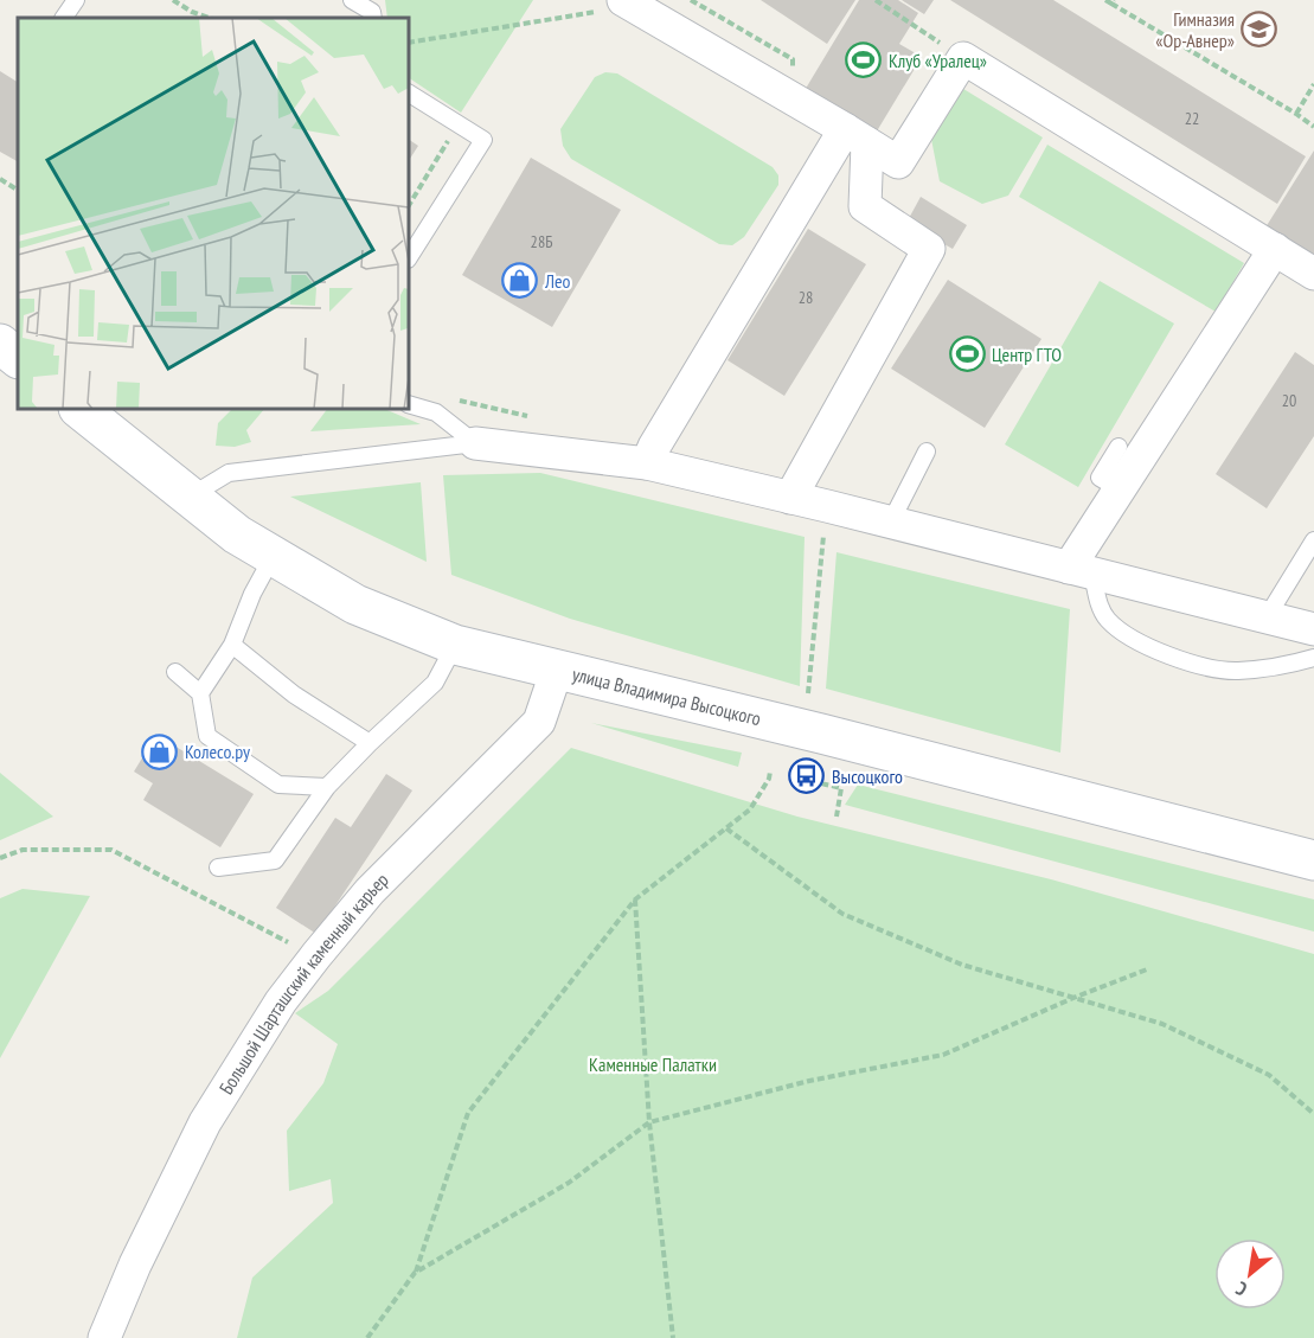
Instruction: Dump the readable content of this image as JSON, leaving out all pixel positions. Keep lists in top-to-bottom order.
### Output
{
  "streets": {
    "main road": ["улица Владимира Высоцкого"],
    "street": ["Большой Шарташский каменный карьер"]
  },
  "crossings": [
    ["улица Владимира Высоцкого", "Большой Шарташский каменный карьер"]
  ],
  "parks": ["Каменные Палатки"],
  "places": {
    "school or university": ["Гимназия «Ор-Авнер»"],
    "sports": ["Клуб «Уралец»", "Центр ГТО"],
    "shop": ["Лео", "Колесо.ру"],
    "bus stop": ["Высоцкого"]
  },
  "house_numbers": [
    "22",
    "28Б",
    "28",
    "20"
  ],
  "north": "bottom left"
}
